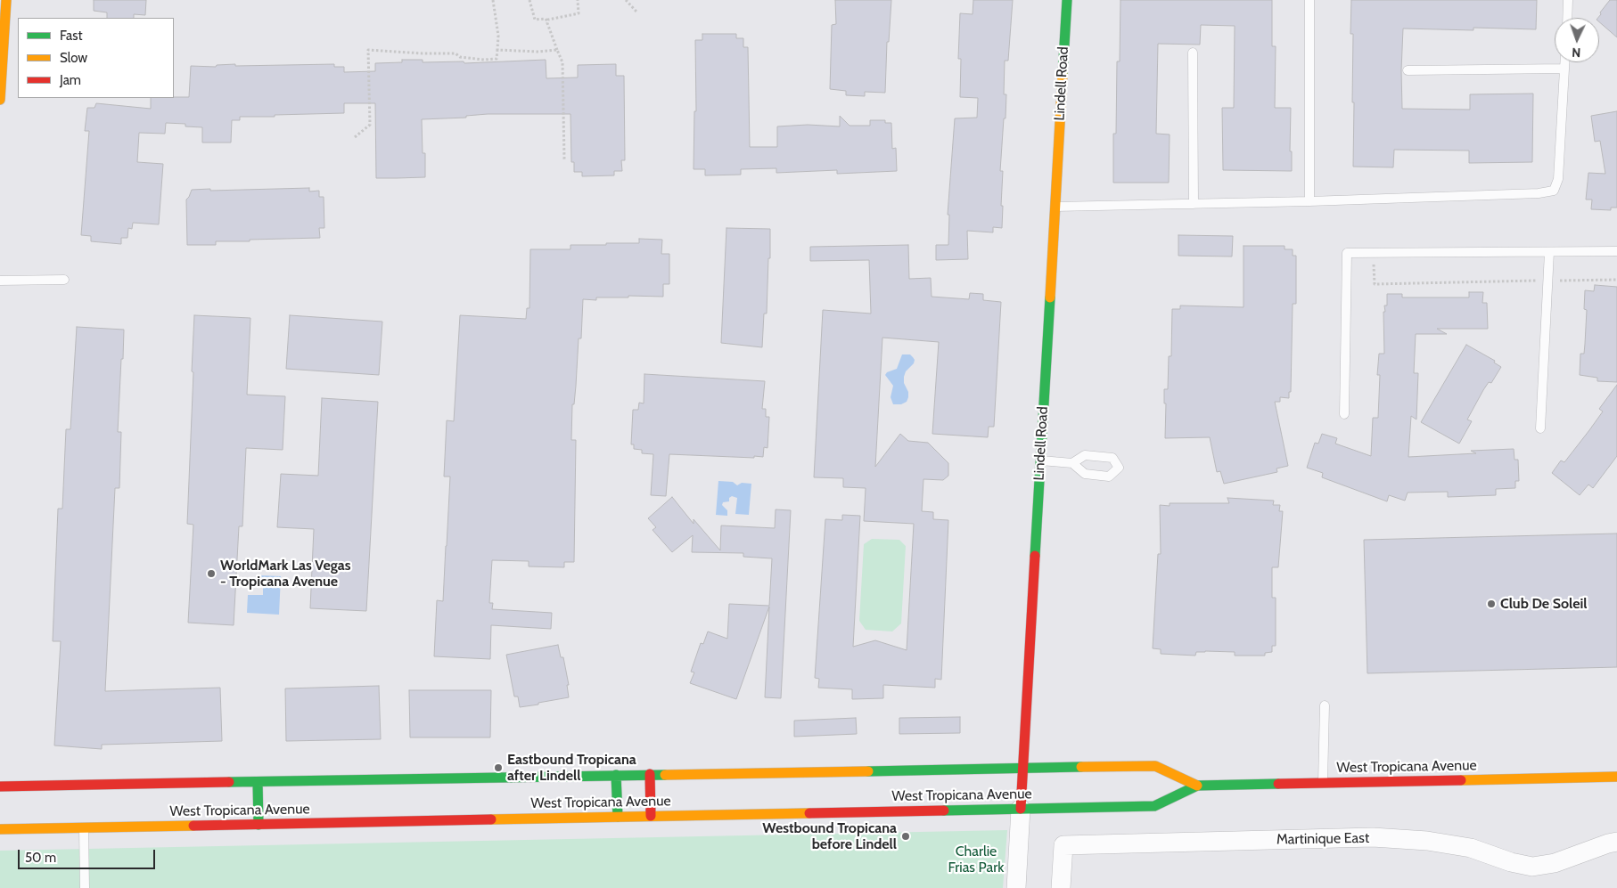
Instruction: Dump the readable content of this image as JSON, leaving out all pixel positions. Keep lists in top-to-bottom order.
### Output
{
  "streets": {
    "main road": ["Lindell Road", "West Tropicana Avenue"],
    "street": ["Martinique East"]
  },
  "crossings": [
    ["Lindell Road", "West Tropicana Avenue"]
  ],
  "parks": ["Charlie Frias Park"],
  "places": [
    "WorldMark Las Vegas - Tropicana Avenue",
    "Club De Soleil",
    "Eastbound Tropicana after Lindell",
    "Westbound Tropicana before Lindell"
  ],
  "legend": ["Fast", "Slow", "Jam"],
  "scale_bar": "50 m",
  "north": "bottom"
}
